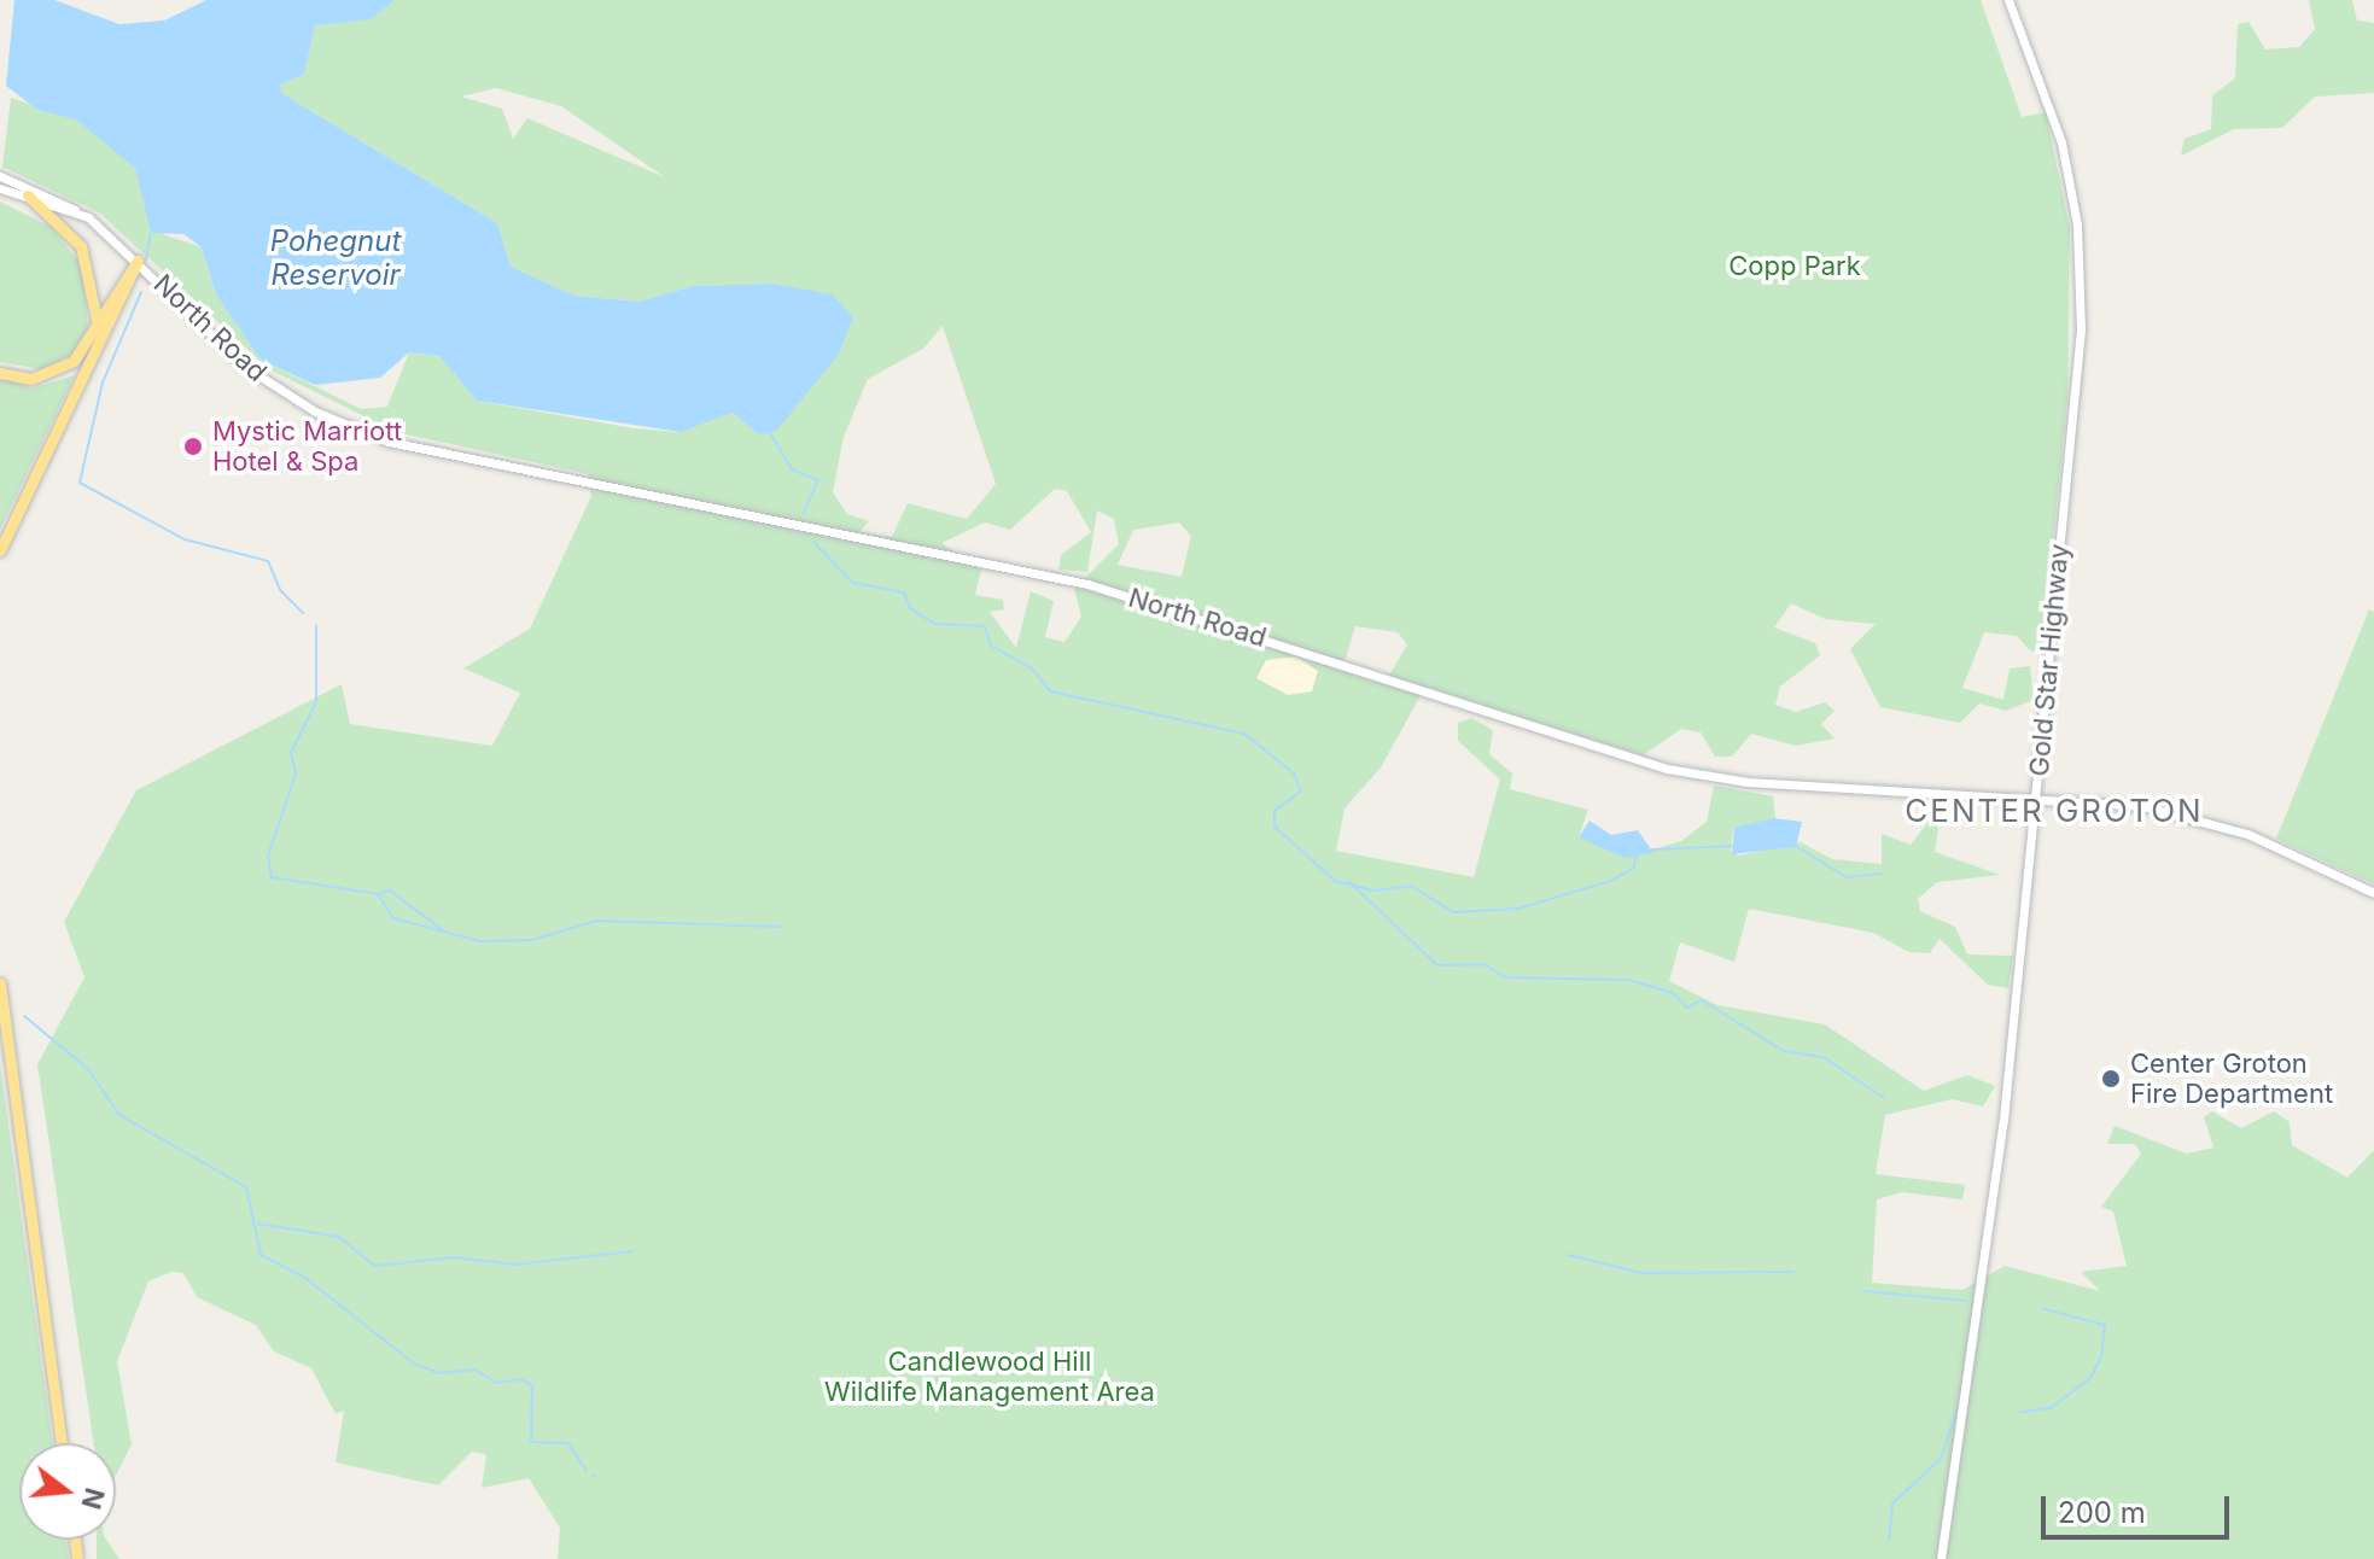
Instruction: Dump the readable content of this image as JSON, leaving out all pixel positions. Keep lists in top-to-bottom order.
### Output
{
  "streets": {
    "main road": ["North Road", "Gold Star Highway"]
  },
  "crossings": [
    ["North Road", "Gold Star Highway"]
  ],
  "districts": ["CENTER GROTON"],
  "water": ["Pohegnut Reservoir"],
  "parks": ["Copp Park", "Candlewood Hill Wildlife Management Area"],
  "places": ["Mystic Marriott Hotel & Spa", "Center Groton Fire Department"],
  "scale_bar": "200 m",
  "north": "right"
}
